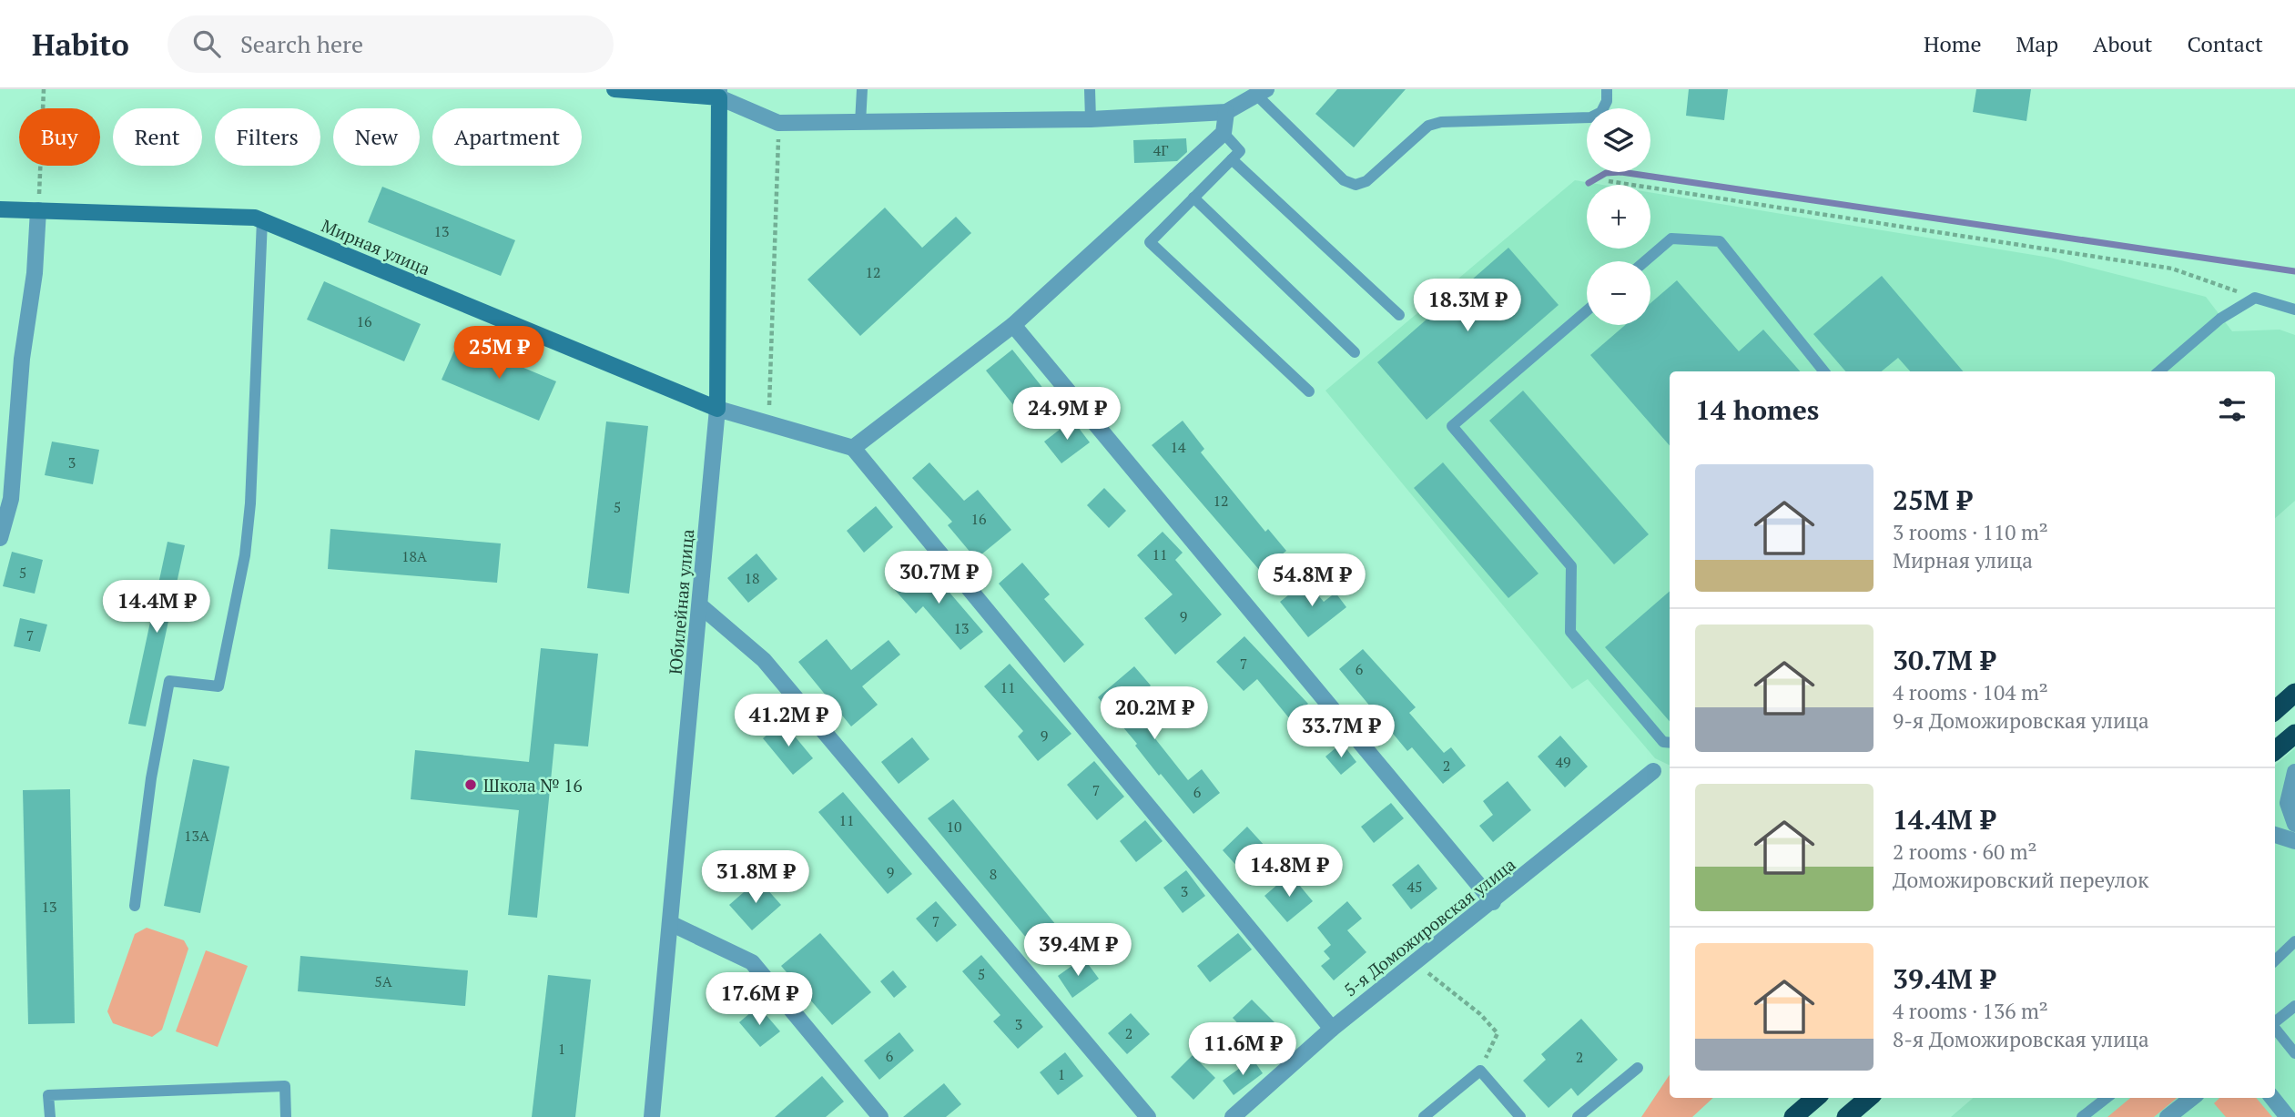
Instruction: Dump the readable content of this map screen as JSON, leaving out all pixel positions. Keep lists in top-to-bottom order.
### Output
{
  "streets": {
    "street": ["Мирная улица", "Юбилейная улица", "5-я Доможировская улица"]
  },
  "crossings": [
    ["Мирная улица", "Юбилейная улица"]
  ],
  "places": ["Школа № 16"],
  "house_numbers": [
    "4Г",
    "13",
    "12",
    "16",
    "14",
    "3",
    "12",
    "5",
    "16",
    "11",
    "18А",
    "5",
    "18",
    "9",
    "13",
    "7",
    "7",
    "6",
    "11",
    "9",
    "49",
    "2",
    "7",
    "6",
    "11",
    "10",
    "13А",
    "9",
    "8",
    "45",
    "3",
    "13",
    "7",
    "5",
    "5А",
    "3",
    "2",
    "1",
    "6",
    "2",
    "1"
  ],
  "page": {
    "header": "Habito",
    "search": "Search here",
    "nav": [
      "Home",
      "Map",
      "About",
      "Contact"
    ],
    "map_buttons": ["+", "−"],
    "chip": [
      "Buy",
      "Rent",
      "Filters",
      "New",
      "Apartment"
    ],
    "price": [
      "18.3M ₽",
      "25M ₽",
      "24.9M ₽",
      "30.7M ₽",
      "54.8M ₽",
      "14.4M ₽",
      "20.2M ₽",
      "41.2M ₽",
      "33.7M ₽",
      "14.8M ₽",
      "31.8M ₽",
      "39.4M ₽",
      "17.6M ₽",
      "11.6M ₽"
    ],
    "heading": "14 homes",
    "list": [
      {
        "name": "25M ₽",
        "note": "3 rooms · 110 m² · Мирная улица"
      },
      {
        "name": "30.7M ₽",
        "note": "4 rooms · 104 m² · 9-я Доможировская улица"
      },
      {
        "name": "14.4M ₽",
        "note": "2 rooms · 60 m² · Доможировский переулок"
      },
      {
        "name": "39.4M ₽",
        "note": "4 rooms · 136 m² · 8-я Доможировская улица"
      }
    ]
  }
}
